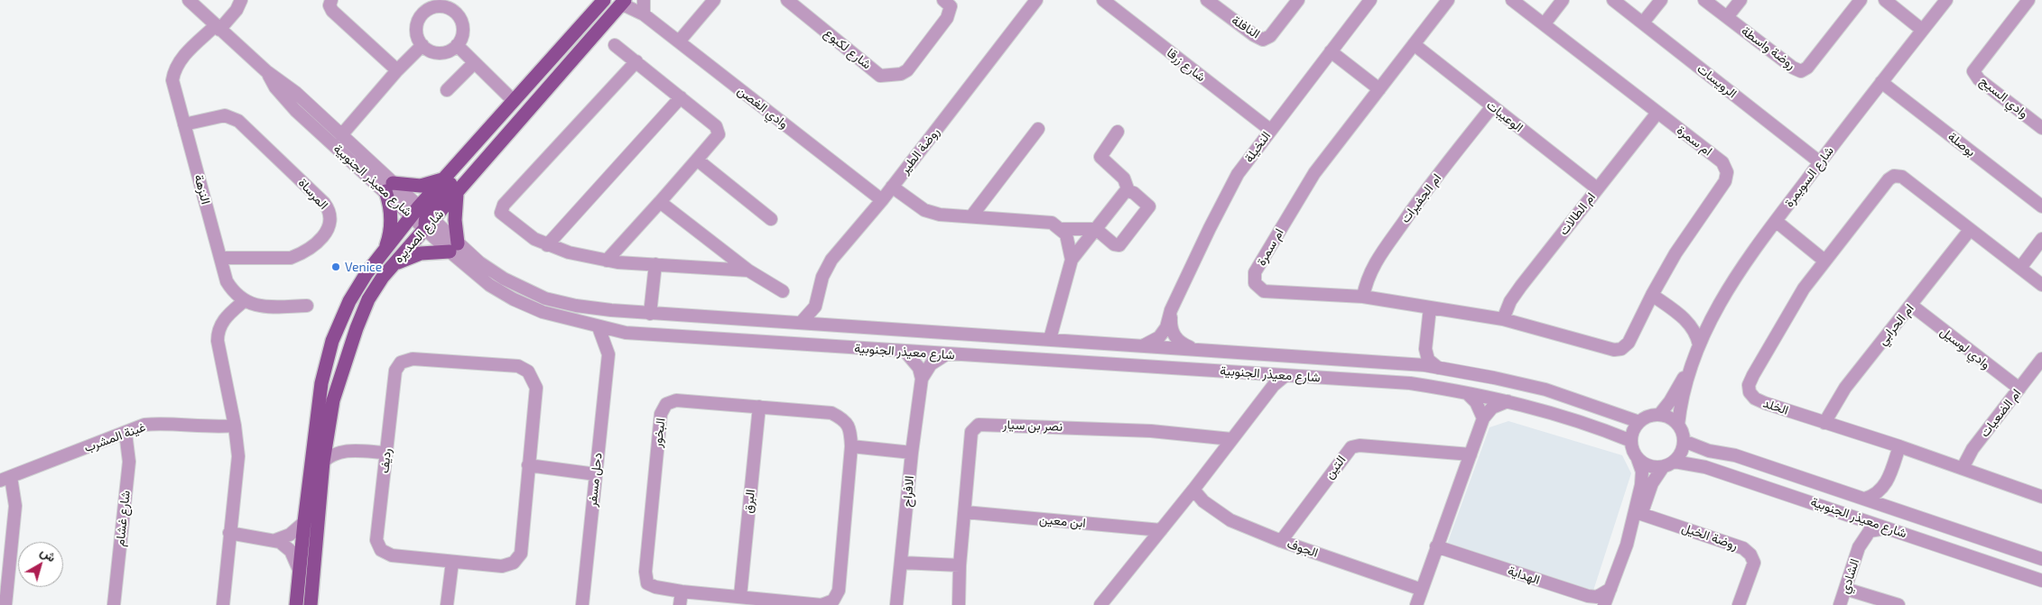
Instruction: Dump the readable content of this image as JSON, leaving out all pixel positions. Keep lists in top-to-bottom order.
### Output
{
  "streets": {
    "main road": ["شارع الصديره"],
    "street": [
      "النافلة",
      "روضة واسطة",
      "شارع لكبوع",
      "شارع زرقا",
      "الرويسات",
      "وادي السيج",
      "وادي الغصن",
      "الوعيبات",
      "ام سمرة",
      "بوصلة",
      "النخيلة",
      "روضة الطير",
      "شارع السويمرة",
      "شارع معيذر الجنوبية",
      "النزهة",
      "المرساة",
      "ام الجفيرات",
      "ام الطالات",
      "ام الحرابي",
      "وادي لوسيل",
      "الخلد",
      "ام الضعيات",
      "نصر بن سيار",
      "البخور",
      "غينة المشرب",
      "رديف",
      "التين",
      "دحل مسفر",
      "الافراح",
      "البرق",
      "شارع غشام",
      "ابن معين",
      "روضة الخيل",
      "الجوف",
      "الهداية",
      "الشادي"
    ]
  },
  "crossings": [
    ["شارع زرقا", "النخيلة"],
    ["الرويسات", "شارع السويمرة"],
    ["وادي الغصن", "روضة الطير"],
    ["وادي الغصن", "شارع الصديره"],
    ["الوعيبات", "ام سمرة"],
    ["الوعيبات", "ام الجفيرات"],
    ["الوعيبات", "ام الطالات"],
    ["ام سمرة", "ام الجفيرات"],
    ["ام سمرة", "ام الطالات"],
    ["بوصلة", "شارع السويمرة"],
    ["النخيلة", "شارع معيذر الجنوبية"],
    ["روضة الطير", "شارع معيذر الجنوبية"],
    ["شارع السويمرة", "شارع معيذر الجنوبية"],
    ["شارع معيذر الجنوبية", "النزهة"],
    ["شارع معيذر الجنوبية", "شارع الصديره"],
    ["شارع معيذر الجنوبية", "دحل مسفر"],
    ["شارع معيذر الجنوبية", "الشادي"],
    ["النزهة", "المرساة"],
    ["ام الحرابي", "وادي لوسيل"],
    ["ام الحرابي", "الخلد"],
    ["وادي لوسيل", "ام الضعيات"],
    ["الخلد", "ام الضعيات"],
    ["نصر بن سيار", "ابن معين"],
    ["البخور", "البرق"],
    ["غينة المشرب", "شارع غشام"],
    ["التين", "الجوف"]
  ],
  "places": ["Venice"],
  "north": "top right"
}
